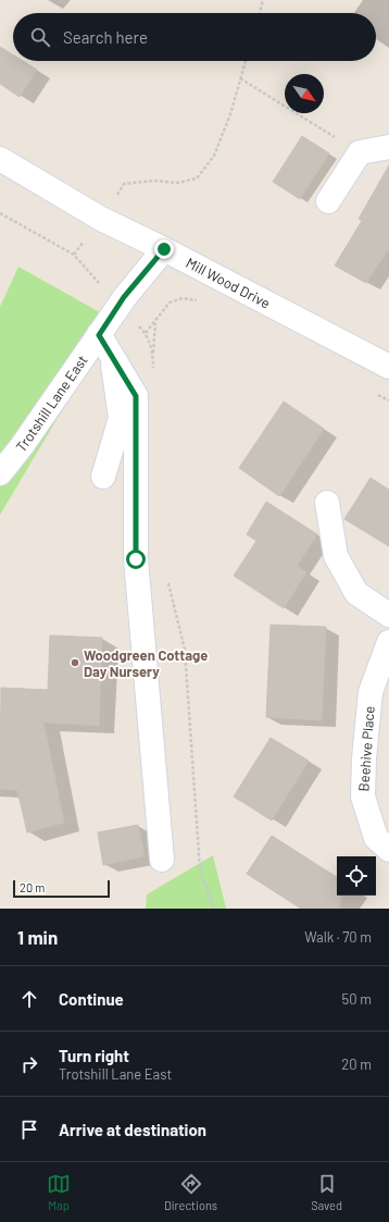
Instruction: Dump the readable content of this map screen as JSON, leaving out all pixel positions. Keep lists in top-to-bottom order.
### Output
{
  "streets": {
    "street": ["Mill Wood Drive", "Trotshill Lane East", "Beehive Place"]
  },
  "crossings": [
    ["Mill Wood Drive", "Trotshill Lane East"]
  ],
  "places": ["Woodgreen Cottage Day Nursery"],
  "scale_bar": "20 m",
  "north": "bottom right",
  "page": {
    "search": "Search here",
    "scale": "20 m",
    "heading": ["1 min", "Walk · 70 m"],
    "list": [
      ["Continue", "50 m"],
      ["Turn right", "Trotshill Lane East", "20 m"],
      "Arrive at destination"
    ],
    "nav": ["Map", "Directions", "Saved"]
  }
}
